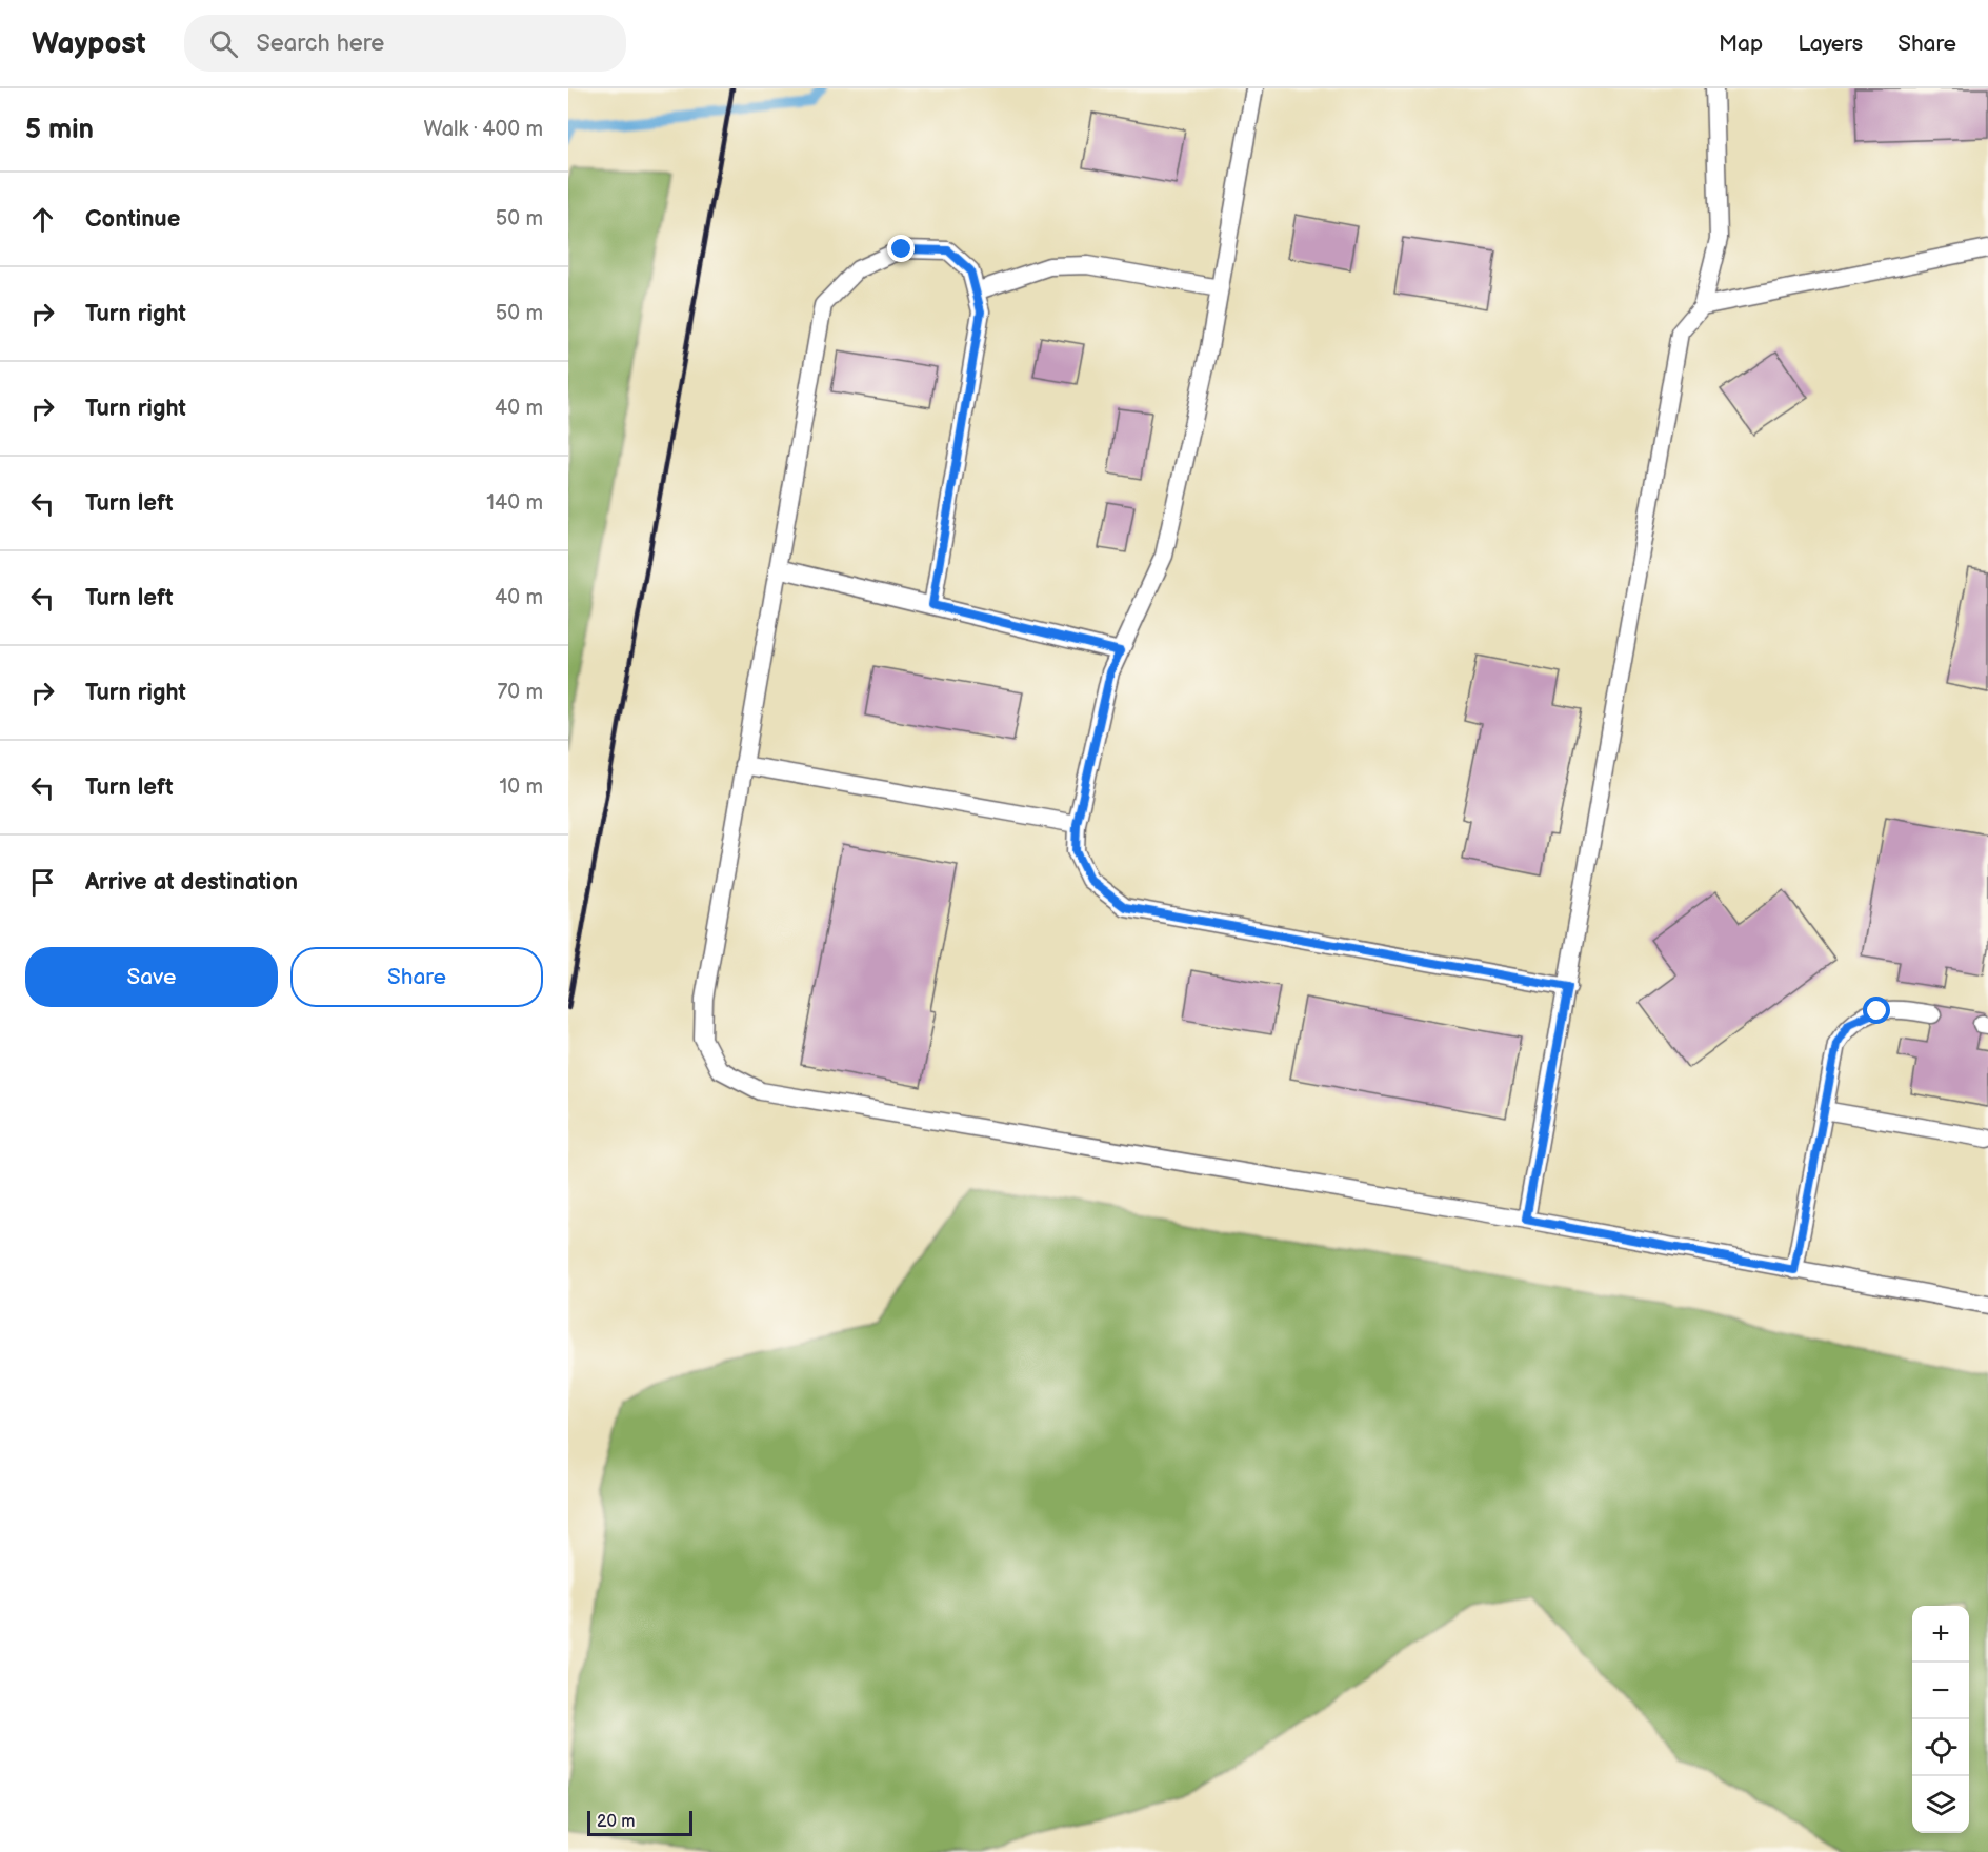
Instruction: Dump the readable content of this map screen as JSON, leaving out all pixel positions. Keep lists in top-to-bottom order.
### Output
{
  "scale_bar": "20 m",
  "page": {
    "header": "Waypost",
    "search": "Search here",
    "nav": ["Map", "Layers", "Share"],
    "heading": ["5 min", "Walk · 400 m"],
    "list": [
      ["Continue", "50 m"],
      ["Turn right", "50 m"],
      ["Turn right", "40 m"],
      ["Turn left", "140 m"],
      ["Turn left", "40 m"],
      ["Turn right", "70 m"],
      ["Turn left", "10 m"],
      "Arrive at destination"
    ],
    "buttons": ["Save", "Share"],
    "map_buttons": ["+", "−"],
    "scale": "20 m"
  }
}
